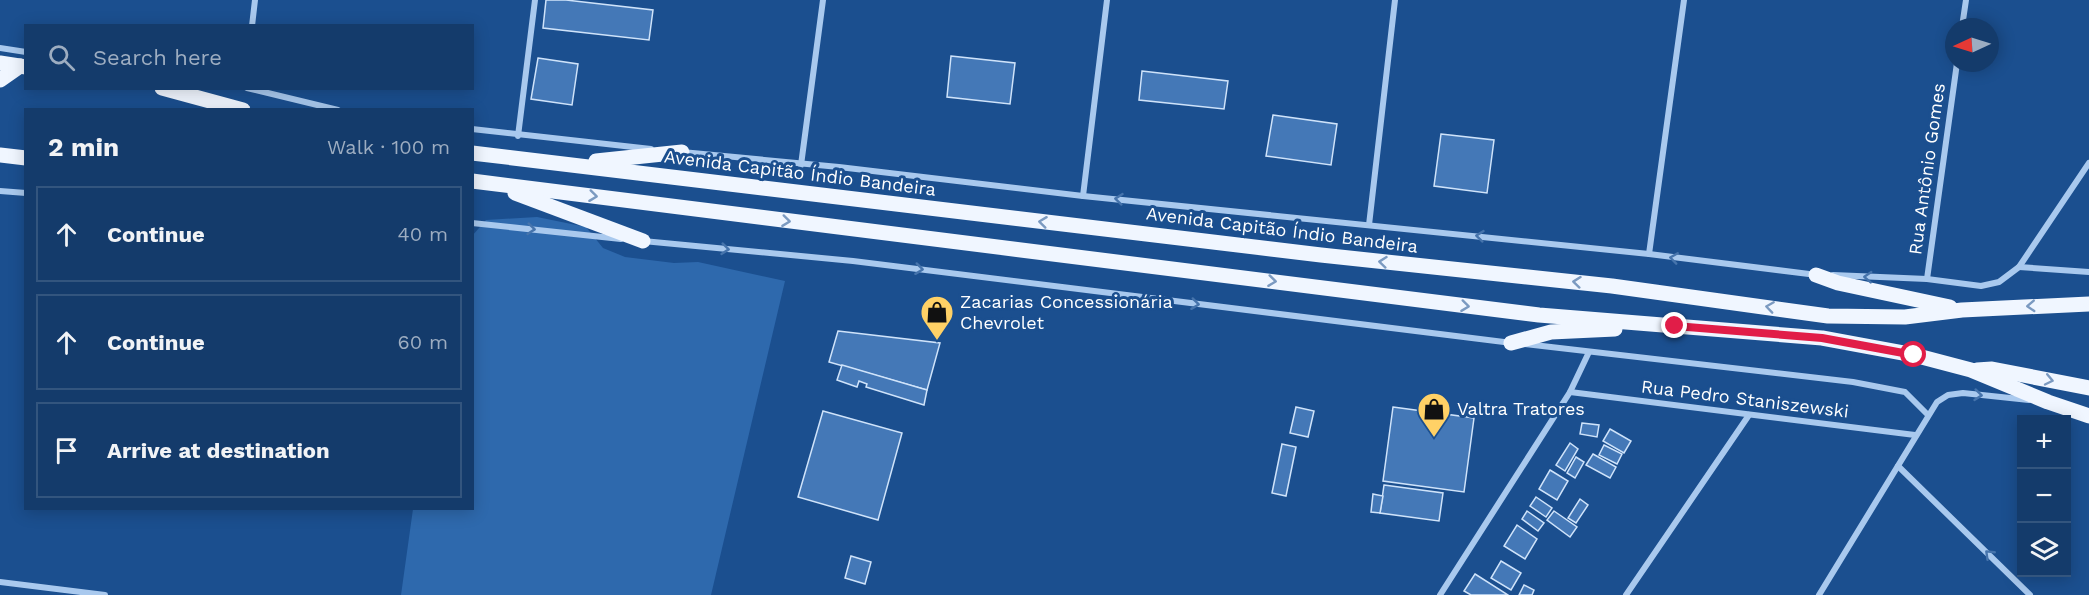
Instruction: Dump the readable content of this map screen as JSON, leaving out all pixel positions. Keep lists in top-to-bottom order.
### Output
{
  "streets": {
    "main road": ["Avenida Capitão Índio Bandeira"],
    "street": ["Rua Antônio Gomes", "Rua Pedro Staniszewski"]
  },
  "places": {
    "shop": ["Zacarias Concessionária Chevrolet", "Valtra Tratores"]
  },
  "north": "left",
  "page": {
    "search": "Search here",
    "heading": ["2 min", "Walk · 100 m"],
    "list": [
      ["Continue", "40 m"],
      ["Continue", "60 m"],
      "Arrive at destination"
    ],
    "map_buttons": ["+", "−"]
  }
}
